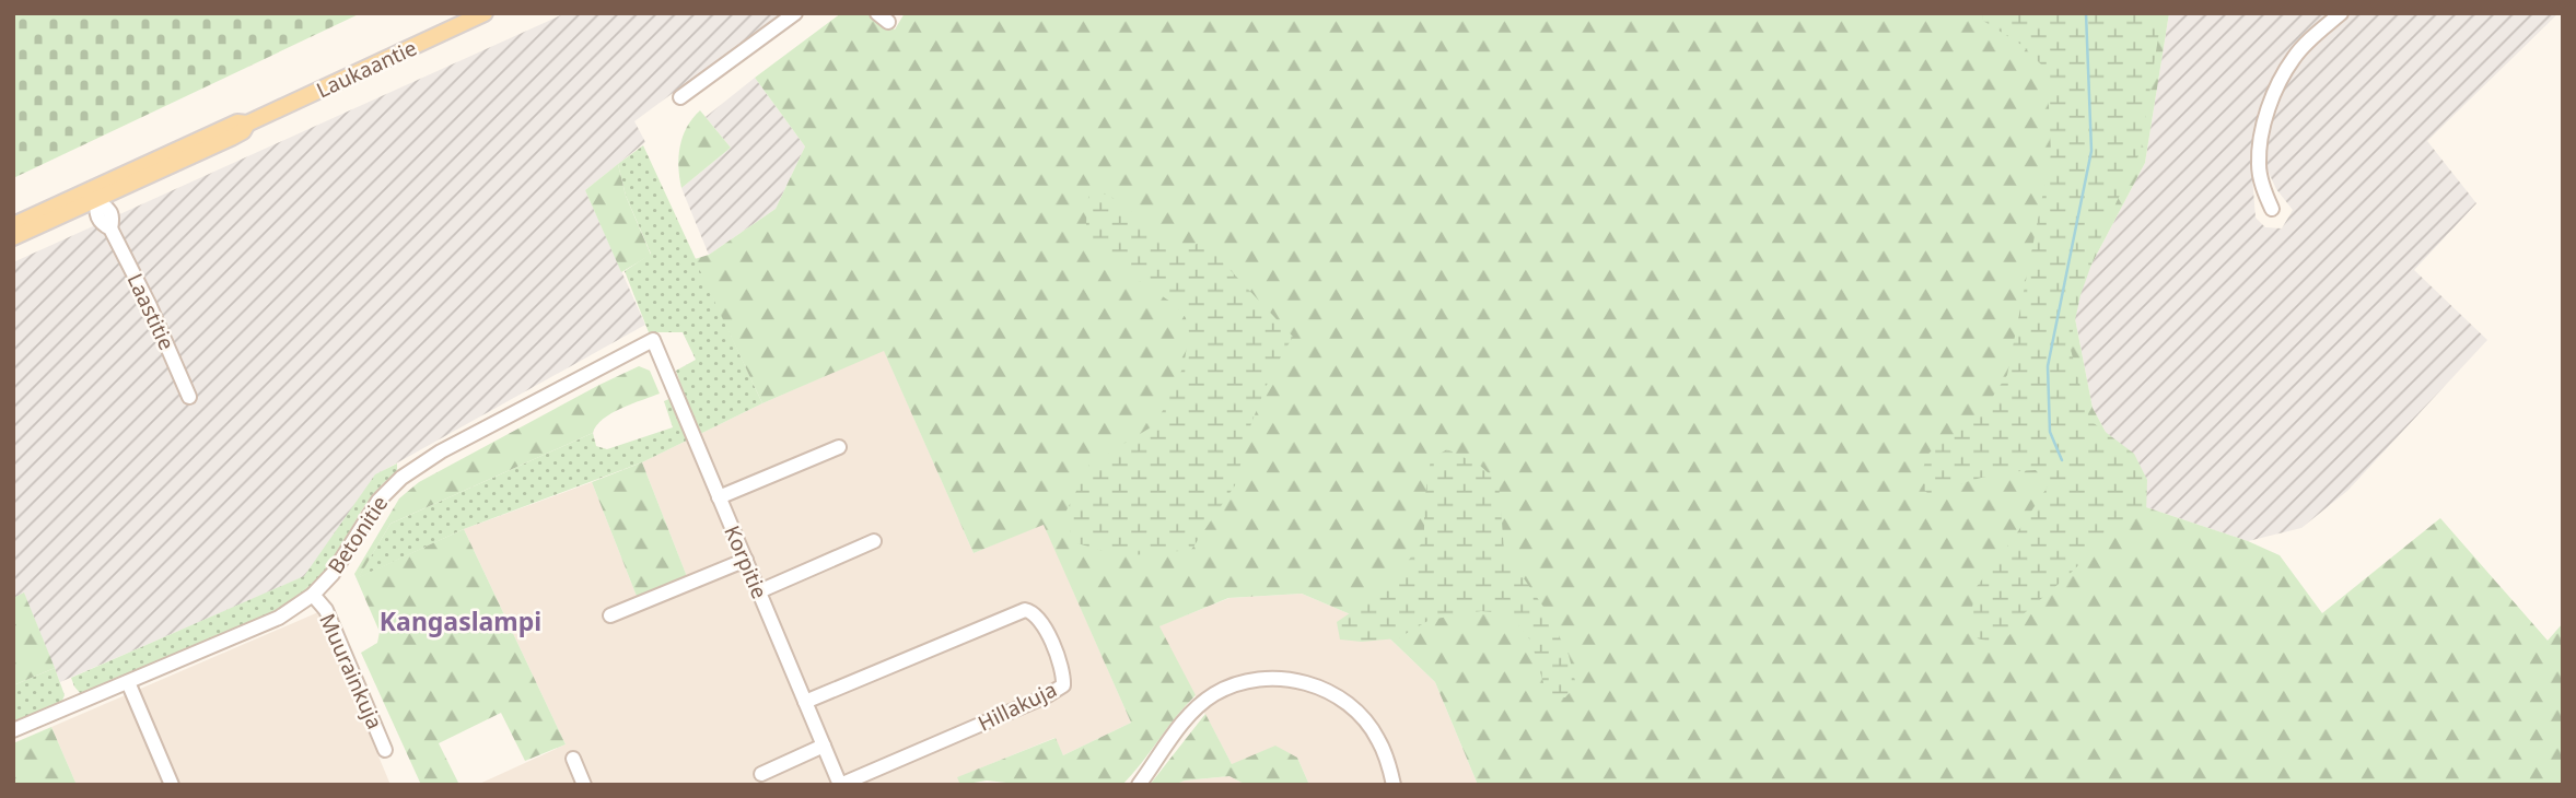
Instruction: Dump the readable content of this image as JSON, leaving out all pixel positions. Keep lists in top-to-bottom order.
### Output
{
  "streets": {
    "main road": ["Laukaantie"],
    "street": [
      "Laastitie",
      "Betonitie",
      "Korpitie",
      "Muurainkuja",
      "Hillakuja"
    ]
  },
  "crossings": [
    ["Laukaantie", "Laastitie"],
    ["Betonitie", "Korpitie"],
    ["Betonitie", "Muurainkuja"],
    ["Korpitie", "Hillakuja"]
  ],
  "districts": ["Kangaslampi"]
}
